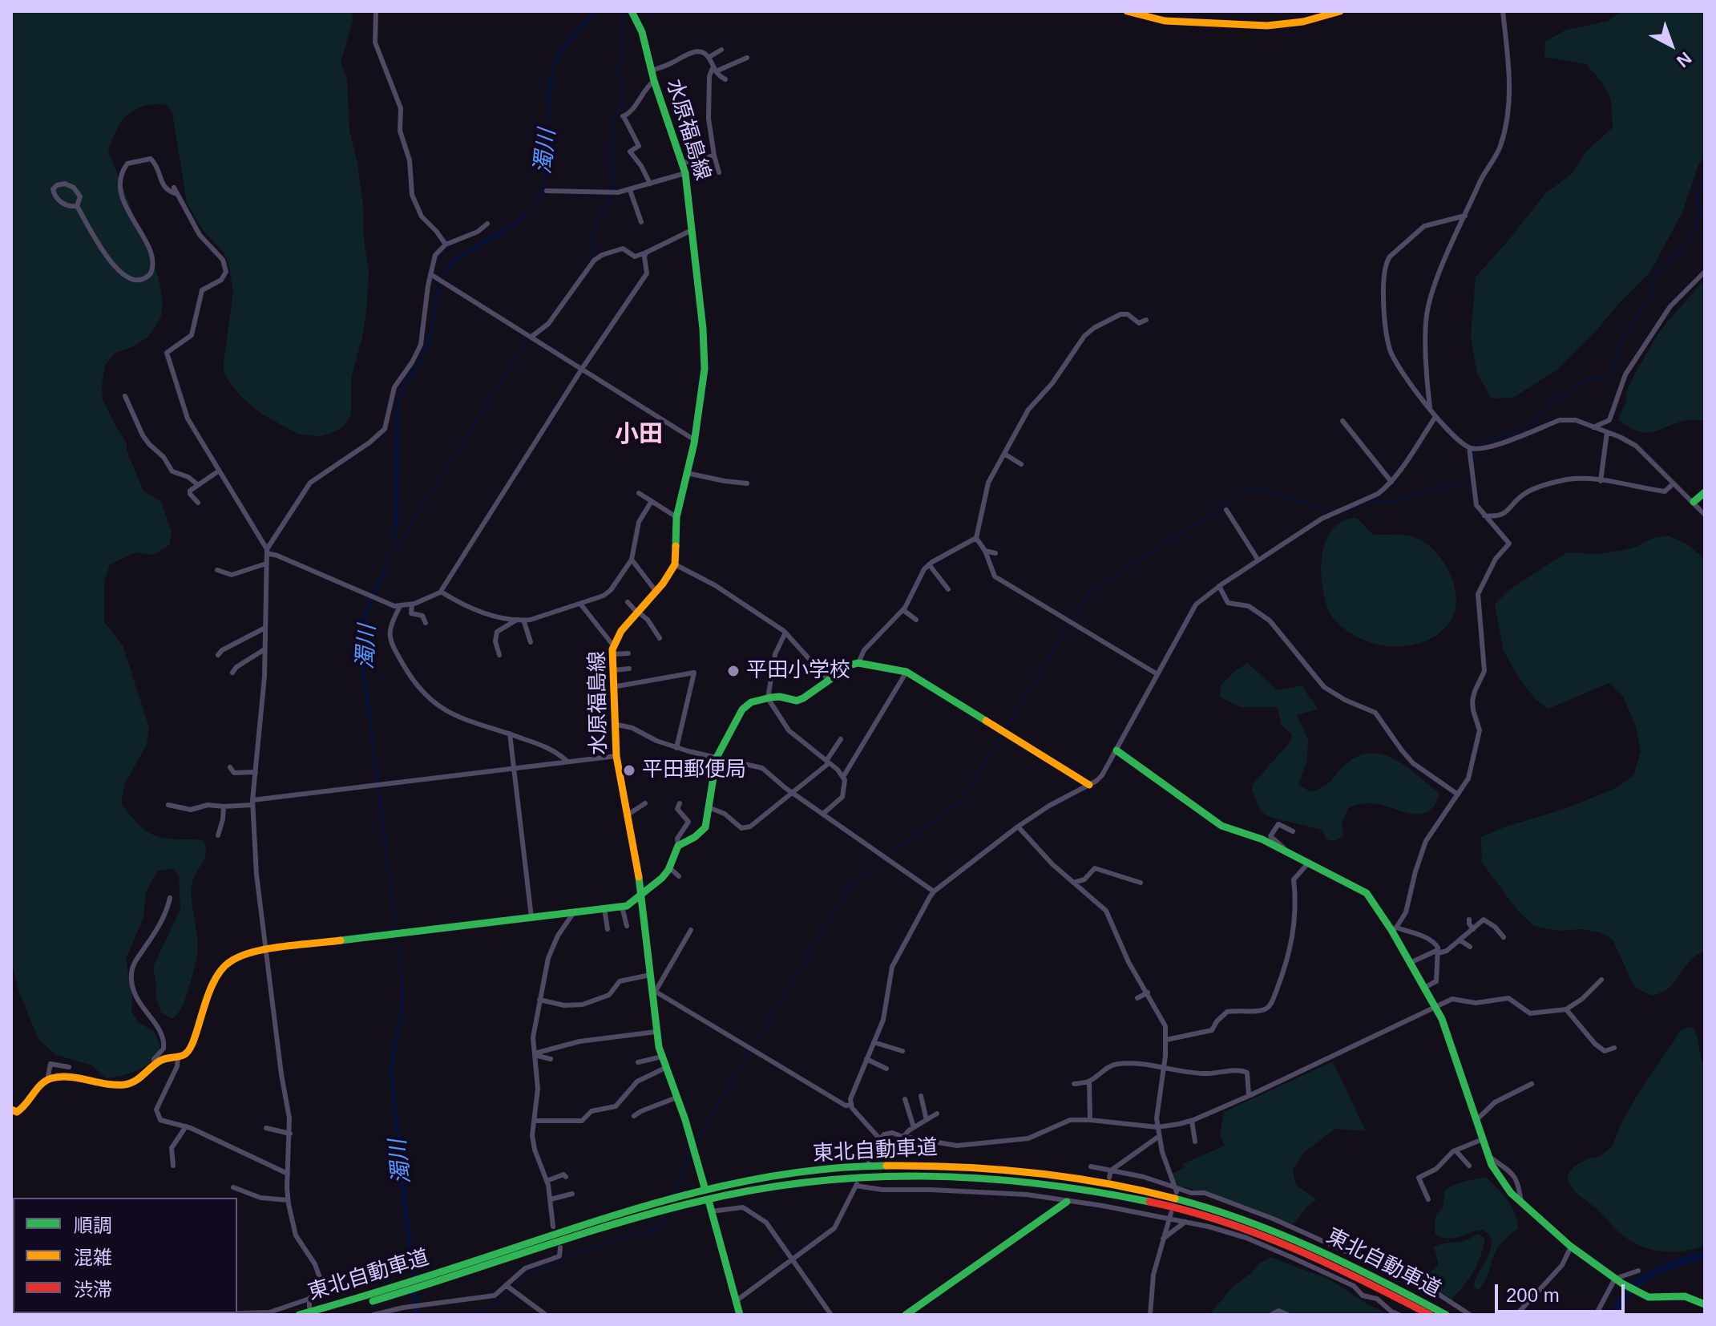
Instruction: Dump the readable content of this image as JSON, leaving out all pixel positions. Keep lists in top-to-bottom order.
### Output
{
  "streets": {
    "main road": ["水原福島線", "東北自動車道"]
  },
  "crossings": [
    ["水原福島線", "東北自動車道"]
  ],
  "districts": ["小田"],
  "water": ["濁川"],
  "places": ["平田小学校", "平田郵便局"],
  "legend": ["順調", "混雑", "渋滞"],
  "scale_bar": "200 m",
  "north": "bottom right"
}
